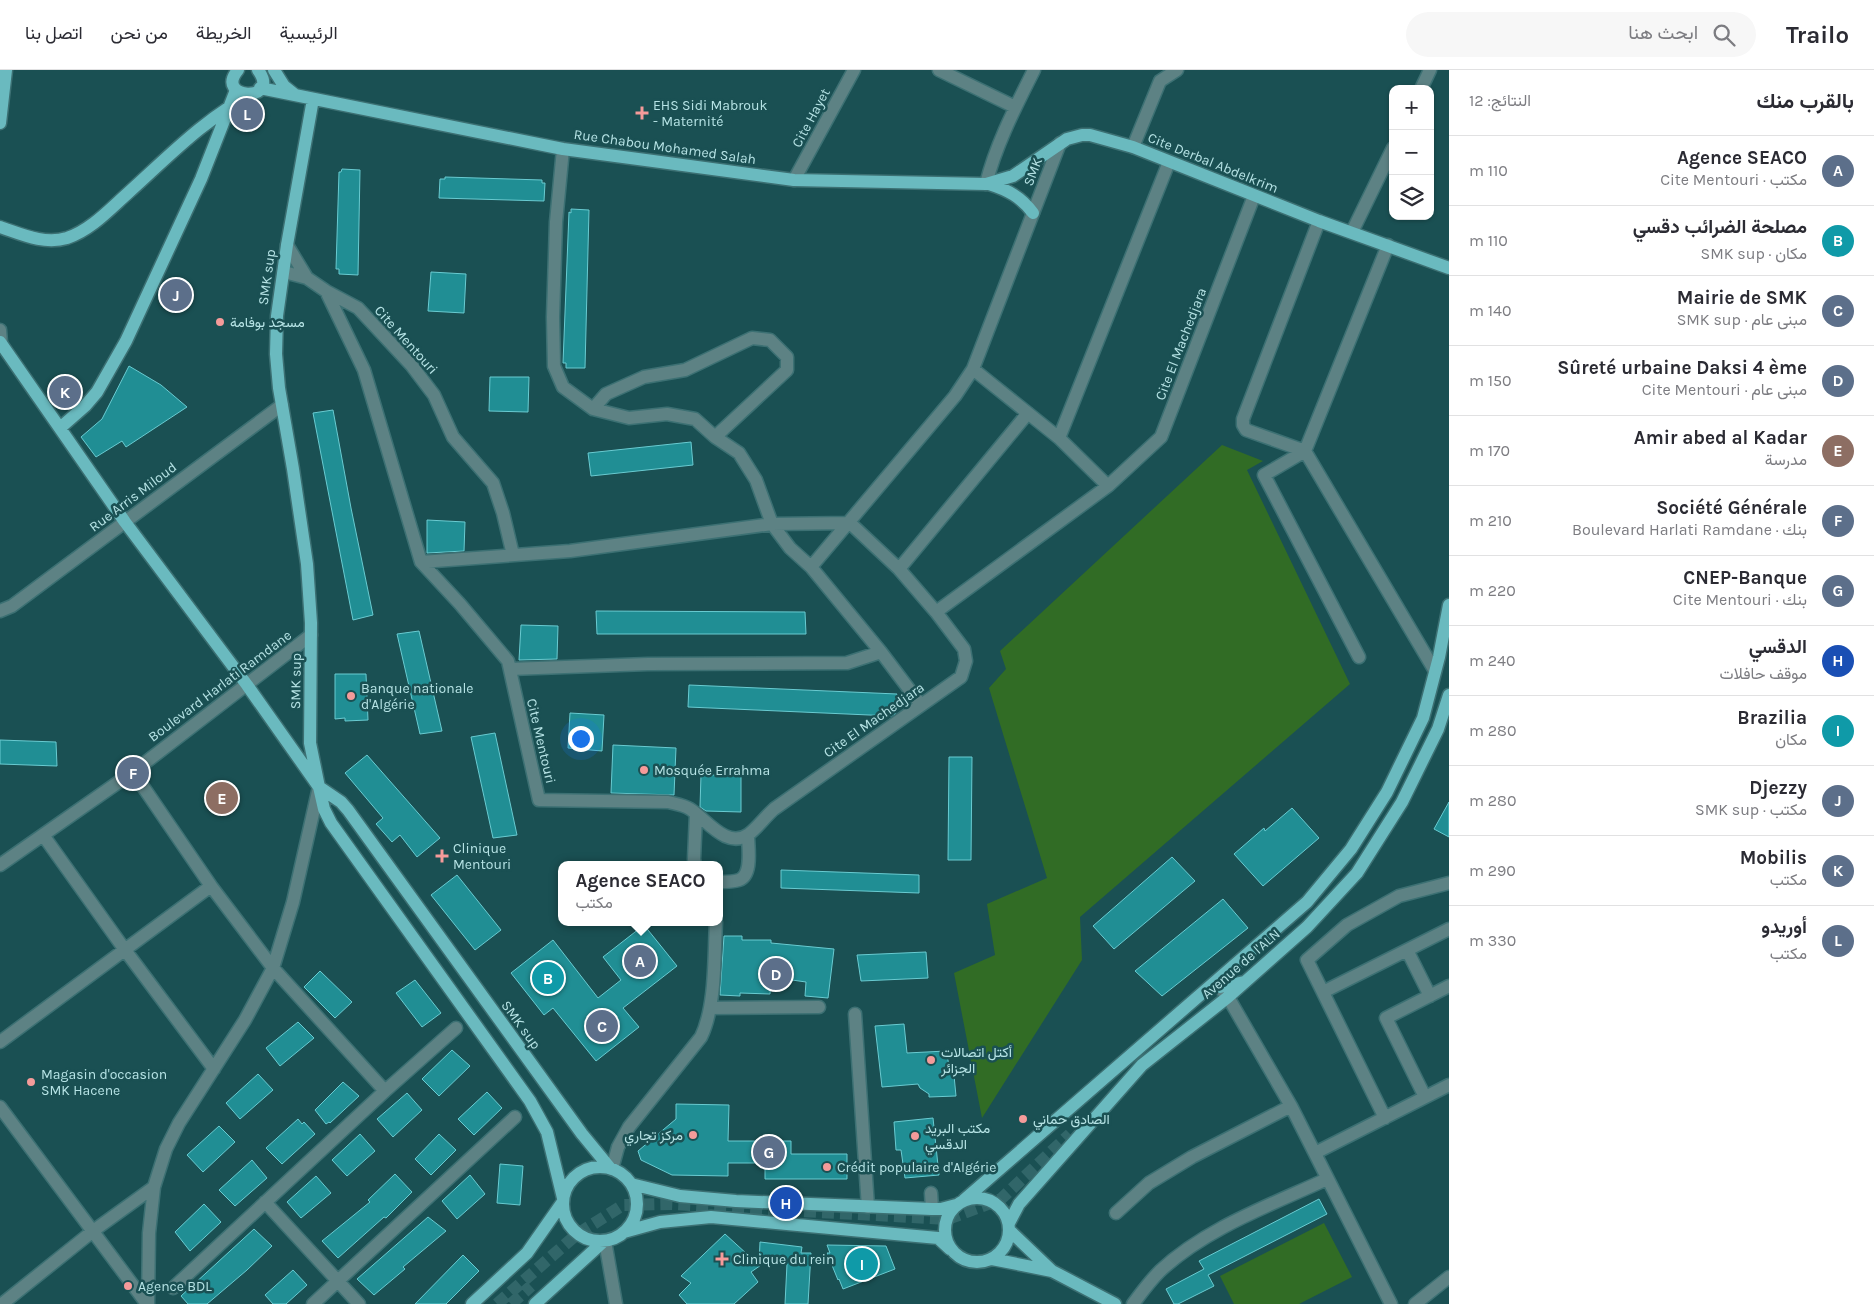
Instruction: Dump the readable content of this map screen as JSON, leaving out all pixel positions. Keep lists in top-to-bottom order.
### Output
{
  "streets": {
    "main road": [
      "Rue Chabou Mohamed Salah",
      "Cite Derbal Abdelkrim",
      "SMK sup",
      "Avenue de l'ALN"
    ],
    "street": [
      "Cite Hayet",
      "SMK",
      "Cite Mentouri",
      "Cite El Machedjara",
      "Rue Arris Miloud",
      "Boulevard Harlati Ramdane"
    ]
  },
  "crossings": [
    ["Cite Hayet", "Rue Chabou Mohamed Salah"],
    ["Rue Chabou Mohamed Salah", "Cite Derbal Abdelkrim"],
    ["Rue Chabou Mohamed Salah", "SMK"],
    ["Rue Chabou Mohamed Salah", "SMK sup"],
    ["Cite Derbal Abdelkrim", "SMK"],
    ["Cite Derbal Abdelkrim", "Cite El Machedjara"],
    ["SMK sup", "Cite Mentouri"],
    ["SMK sup", "Rue Arris Miloud"],
    ["SMK sup", "Boulevard Harlati Ramdane"],
    ["Cite Mentouri", "Cite El Machedjara"]
  ],
  "places": {
    "health": ["EHS Sidi Mabrouk - Maternité", "Clinique Mentouri", "Clinique du rein"],
    "other": [
      "مسجد بوفامة",
      "Banque nationale d'Algérie",
      "Mosquée Errahma",
      "أكتل اتصالات الجزائر",
      "Magasin d'occasion SMK Hacene",
      "الصادق حماني",
      "مركز تجاري",
      "مكتب البريد الدقسي",
      "Crédit populaire d'Algérie",
      "Agence BDL"
    ]
  },
  "page": {
    "header": "Trailo",
    "search": "ابحث هنا",
    "nav": [
      "الرئيسية",
      "الخريطة",
      "من نحن",
      "اتصل بنا"
    ],
    "heading": ["بالقرب منك", "النتائج: 12"],
    "map_buttons": ["+", "−"],
    "pins": [
      "L",
      "J",
      "K",
      "F",
      "E",
      "A",
      "D",
      "B",
      "C",
      "G",
      "H",
      "I"
    ],
    "list": [
      {
        "mark": "A",
        "name": "Agence SEACO",
        "note": "مكتب · Cite Mentouri",
        "value": "110 m"
      },
      {
        "mark": "B",
        "name": "مصلحة الضرائب دقسي",
        "note": "مكان · SMK sup",
        "value": "110 m"
      },
      {
        "mark": "C",
        "name": "Mairie de SMK",
        "note": "مبنى عام · SMK sup",
        "value": "140 m"
      },
      {
        "mark": "D",
        "name": "Sûreté urbaine Daksi 4 ème",
        "note": "مبنى عام · Cite Mentouri",
        "value": "150 m"
      },
      {
        "mark": "E",
        "name": "Amir abed al Kadar",
        "note": "مدرسة",
        "value": "170 m"
      },
      {
        "mark": "F",
        "name": "Société Générale",
        "note": "بنك · Boulevard Harlati Ramdane",
        "value": "210 m"
      },
      {
        "mark": "G",
        "name": "CNEP-Banque",
        "note": "بنك · Cite Mentouri",
        "value": "220 m"
      },
      {
        "mark": "H",
        "name": "الدقسي",
        "note": "موقف حافلات",
        "value": "240 m"
      },
      {
        "mark": "I",
        "name": "Brazilia",
        "note": "مكان",
        "value": "280 m"
      },
      {
        "mark": "J",
        "name": "Djezzy",
        "note": "مكتب · SMK sup",
        "value": "280 m"
      },
      {
        "mark": "K",
        "name": "Mobilis",
        "note": "مكتب",
        "value": "290 m"
      },
      {
        "mark": "L",
        "name": "أوريدو",
        "note": "مكتب",
        "value": "330 m"
      }
    ],
    "popup": ["Agence SEACO", "مكتب"]
  }
}
